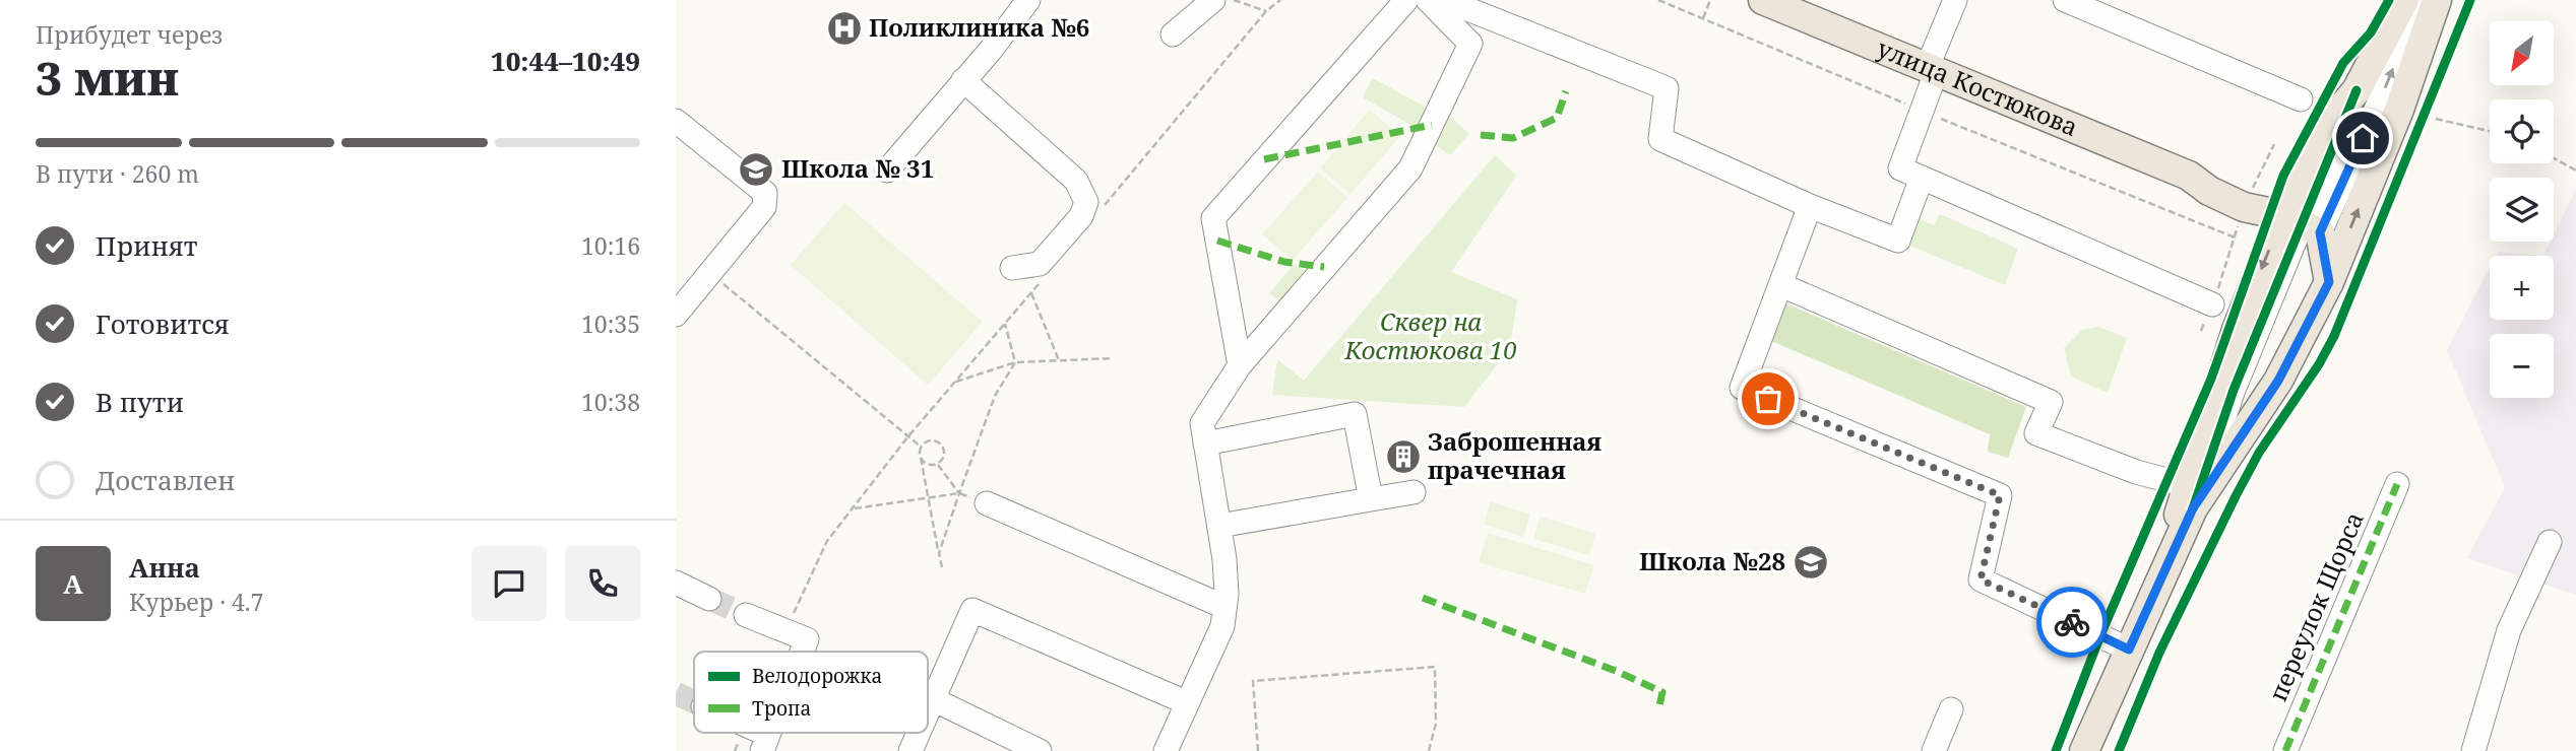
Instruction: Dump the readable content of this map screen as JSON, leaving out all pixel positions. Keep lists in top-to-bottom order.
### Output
{
  "streets": {
    "main road": ["улица Костюкова"],
    "street": ["переулок Щорса"]
  },
  "parks": ["Сквер на Костюкова 10"],
  "places": {
    "hospital": ["Поликлиника №6"],
    "school or university": ["Школа № 31", "Школа №28"],
    "building": ["Заброшенная прачечная"]
  },
  "legend": ["Велодорожка", "Тропа"],
  "north": "bottom left",
  "page": {
    "heading": ["3 мин", "Прибудет через", "10:44–10:49"],
    "panel": ["Анна", "Курьер · 4.7"],
    "map_buttons": ["+", "−"],
    "bar": "В пути · 260 m",
    "list": [
      ["Принят", "10:16"],
      ["Готовится", "10:35"],
      ["В пути", "10:38"],
      "Доставлен"
    ],
    "round": "А"
  }
}
